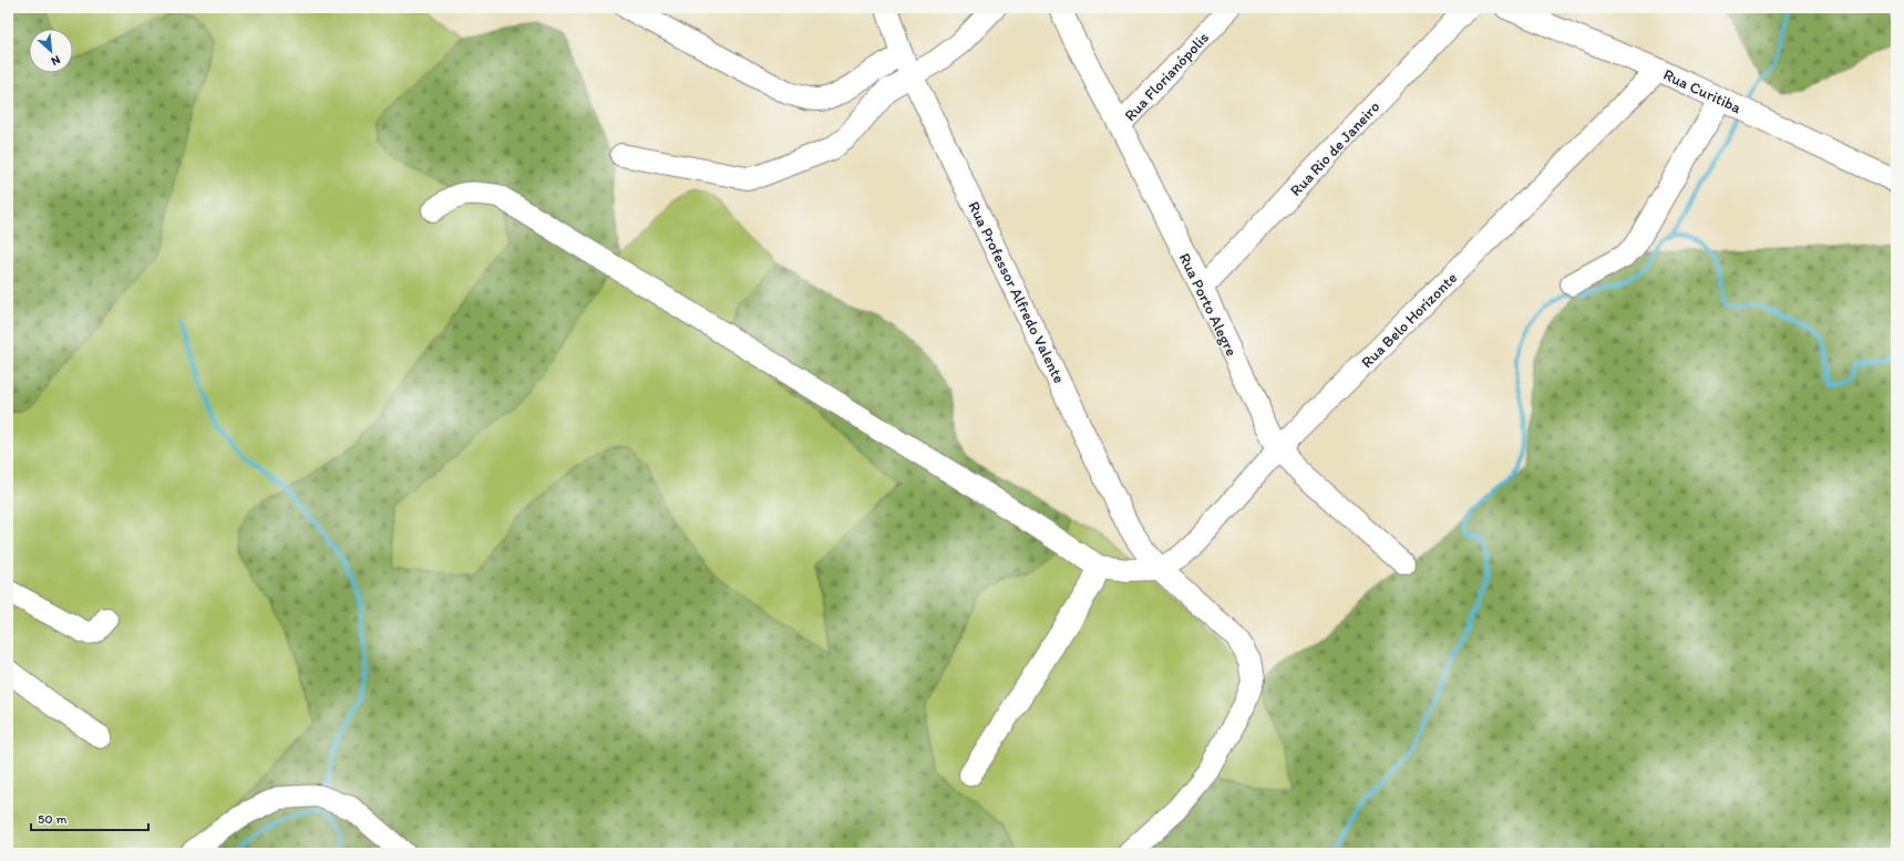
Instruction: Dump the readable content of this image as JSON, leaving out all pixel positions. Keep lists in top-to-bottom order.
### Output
{
  "streets": {
    "street": [
      "Rua Florianópolis",
      "Rua Curitiba",
      "Rua Rio de Janeiro",
      "Rua Professor Alfredo Valente",
      "Rua Porto Alegre",
      "Rua Belo Horizonte"
    ]
  },
  "crossings": [
    ["Rua Florianópolis", "Rua Porto Alegre"],
    ["Rua Curitiba", "Rua Belo Horizonte"],
    ["Rua Rio de Janeiro", "Rua Porto Alegre"],
    ["Rua Professor Alfredo Valente", "Rua Belo Horizonte"],
    ["Rua Porto Alegre", "Rua Belo Horizonte"]
  ],
  "scale_bar": "50 m",
  "north": "bottom right"
}
